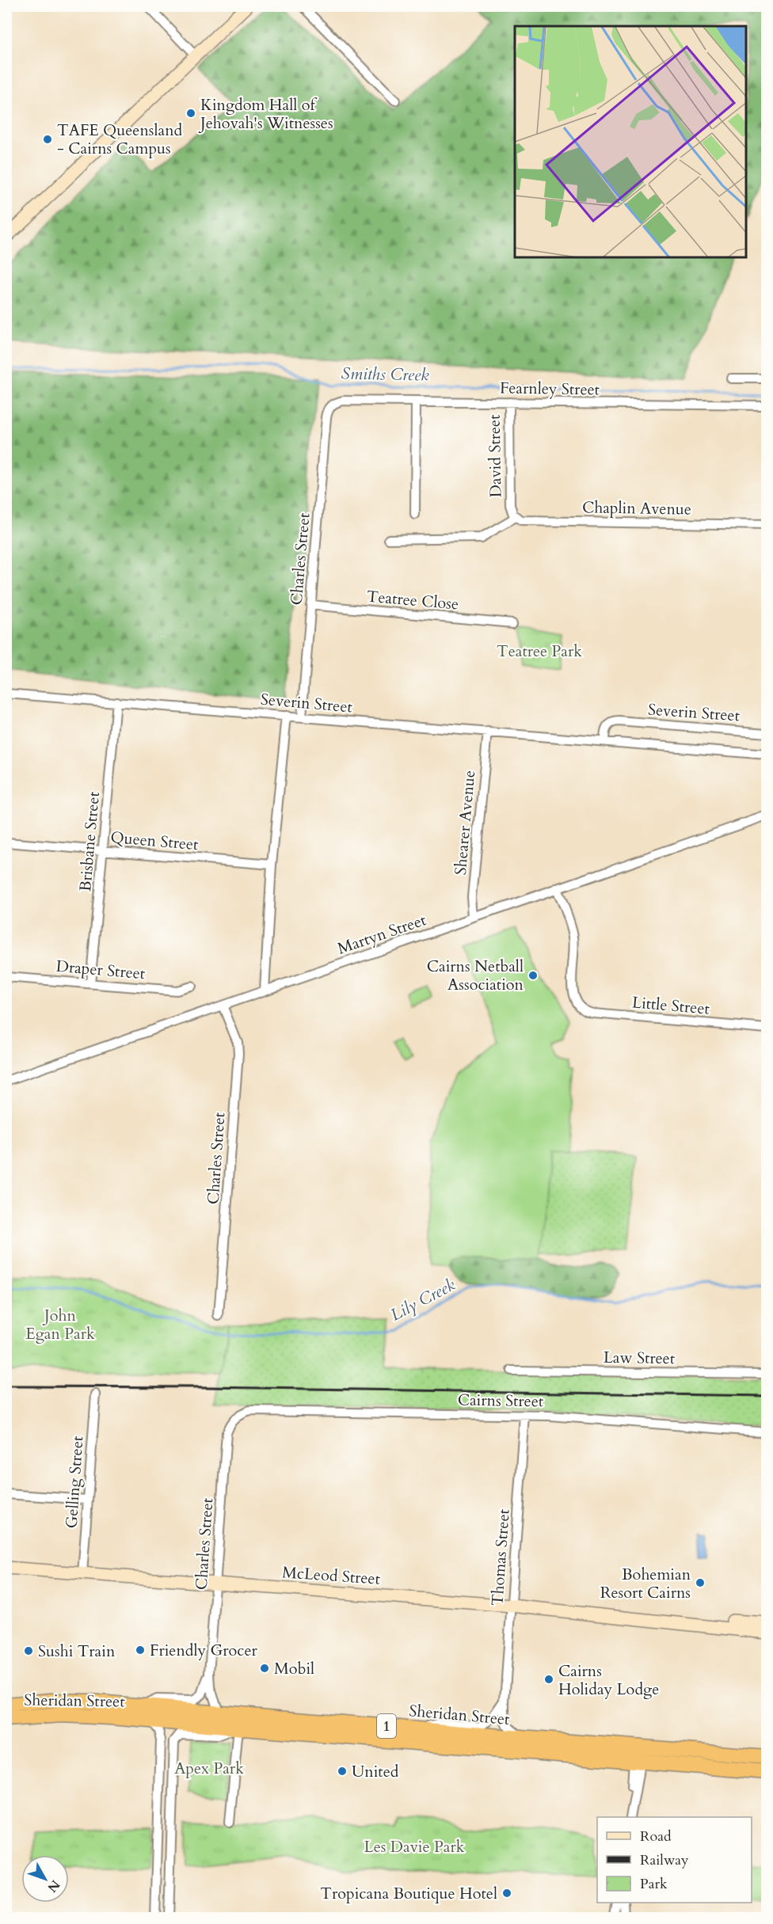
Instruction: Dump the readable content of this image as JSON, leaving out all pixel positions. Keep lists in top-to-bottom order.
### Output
{
  "streets": {
    "highway": ["Sheridan Street", "1"],
    "street": [
      "Fearnley Street",
      "David Street",
      "Chaplin Avenue",
      "Charles Street",
      "Teatree Close",
      "Severin Street",
      "Shearer Avenue",
      "Queen Street",
      "Brisbane Street",
      "Martyn Street",
      "Draper Street",
      "Little Street",
      "Law Street",
      "Cairns Street",
      "Gelling Street",
      "Thomas Street",
      "McLeod Street"
    ]
  },
  "crossings": [
    ["Fearnley Street", "David Street"],
    ["Fearnley Street", "Charles Street"],
    ["David Street", "Chaplin Avenue"],
    ["Charles Street", "Teatree Close"],
    ["Charles Street", "Severin Street"],
    ["Charles Street", "Martyn Street"],
    ["Charles Street", "Cairns Street"],
    ["Charles Street", "McLeod Street"],
    ["Charles Street", "Sheridan Street"],
    ["Severin Street", "Shearer Avenue"],
    ["Severin Street", "Brisbane Street"],
    ["Shearer Avenue", "Martyn Street"],
    ["Queen Street", "Brisbane Street"],
    ["Brisbane Street", "Draper Street"],
    ["Martyn Street", "Little Street"],
    ["Cairns Street", "Thomas Street"],
    ["Gelling Street", "McLeod Street"],
    ["Thomas Street", "McLeod Street"],
    ["Thomas Street", "Sheridan Street"]
  ],
  "water": ["Smiths Creek", "Lily Creek"],
  "parks": [
    "Teatree Park",
    "John Egan Park",
    "Apex Park",
    "Les Davie Park"
  ],
  "places": [
    "Kingdom Hall of Jehovah's Witnesses",
    "TAFE Queensland - Cairns Campus",
    "Cairns Netball Association",
    "Bohemian Resort Cairns",
    "Friendly Grocer",
    "Sushi Train",
    "Mobil",
    "Cairns Holiday Lodge",
    "United",
    "Tropicana Boutique Hotel"
  ],
  "legend": ["Road", "Railway", "Park"],
  "north": "bottom right"
}
